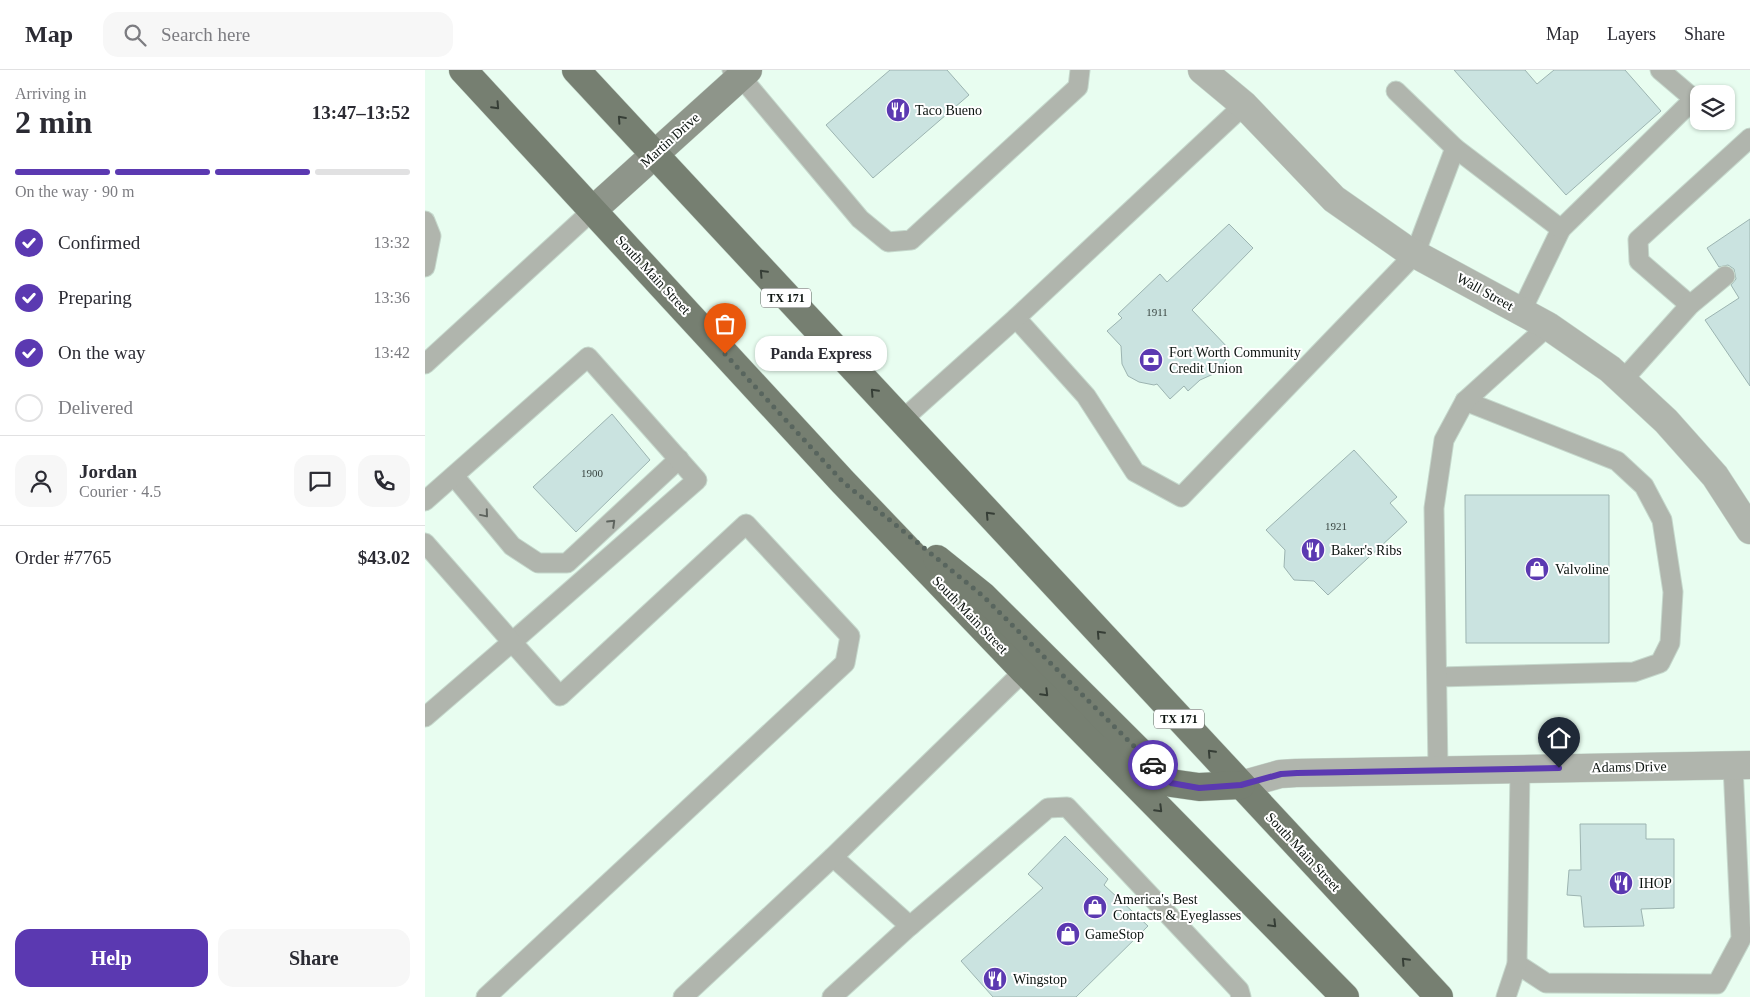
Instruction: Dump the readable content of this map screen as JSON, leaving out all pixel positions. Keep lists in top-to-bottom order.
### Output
{
  "streets": {
    "main road": ["South Main Street", "TX 171"],
    "street": ["Martin Drive", "Wall Street", "Adams Drive"]
  },
  "crossings": [
    ["Martin Drive", "South Main Street"],
    ["South Main Street", "Adams Drive"]
  ],
  "places": {
    "restaurant": [
      "Taco Bueno",
      "Baker's Ribs",
      "IHOP",
      "Wingstop"
    ],
    "other": ["Panda Express"],
    "bank": ["Fort Worth Community Credit Union"],
    "shop": ["Valvoline", "America's Best Contacts & Eyeglasses", "GameStop"]
  },
  "house_numbers": ["1911", "1900", "1921"],
  "page": {
    "header": "Map",
    "search": "Search here",
    "nav": ["Map", "Layers", "Share"],
    "heading": ["2 min", "Arriving in", "13:47–13:52"],
    "panel": [
      "Jordan",
      "Courier · 4.5",
      "Order #7765",
      "$43.02"
    ],
    "bar": "On the way · 90 m",
    "list": [
      ["Confirmed", "13:32"],
      ["Preparing", "13:36"],
      ["On the way", "13:42"],
      "Delivered"
    ],
    "bubble": "Panda Express",
    "buttons": ["Help", "Share"]
  }
}
